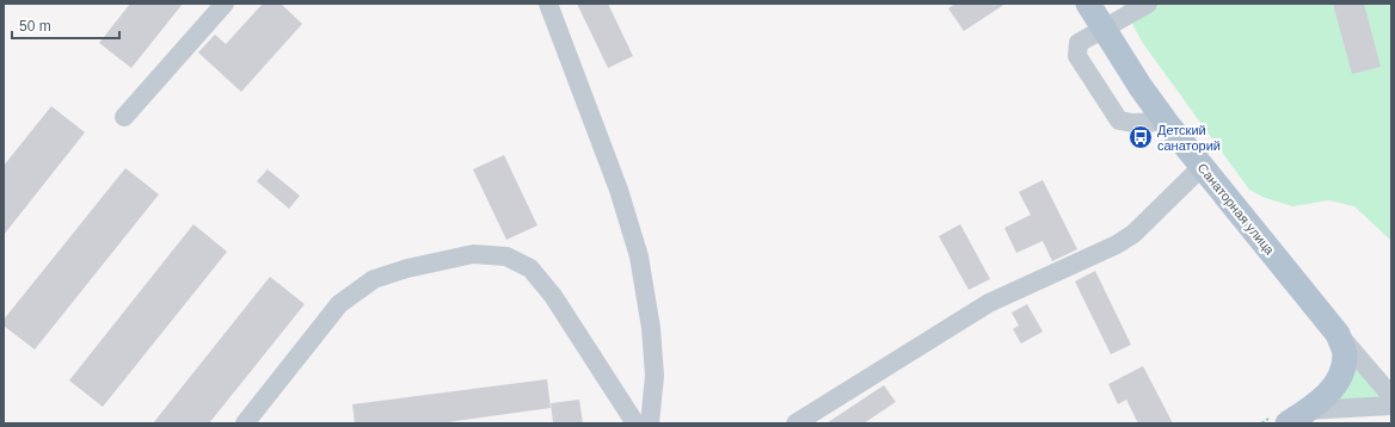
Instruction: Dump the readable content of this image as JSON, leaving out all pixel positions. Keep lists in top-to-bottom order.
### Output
{
  "streets": {
    "main road": ["Санаторная улица"]
  },
  "places": {
    "bus stop": ["Детский санаторий"]
  },
  "scale_bar": "50 m"
}
